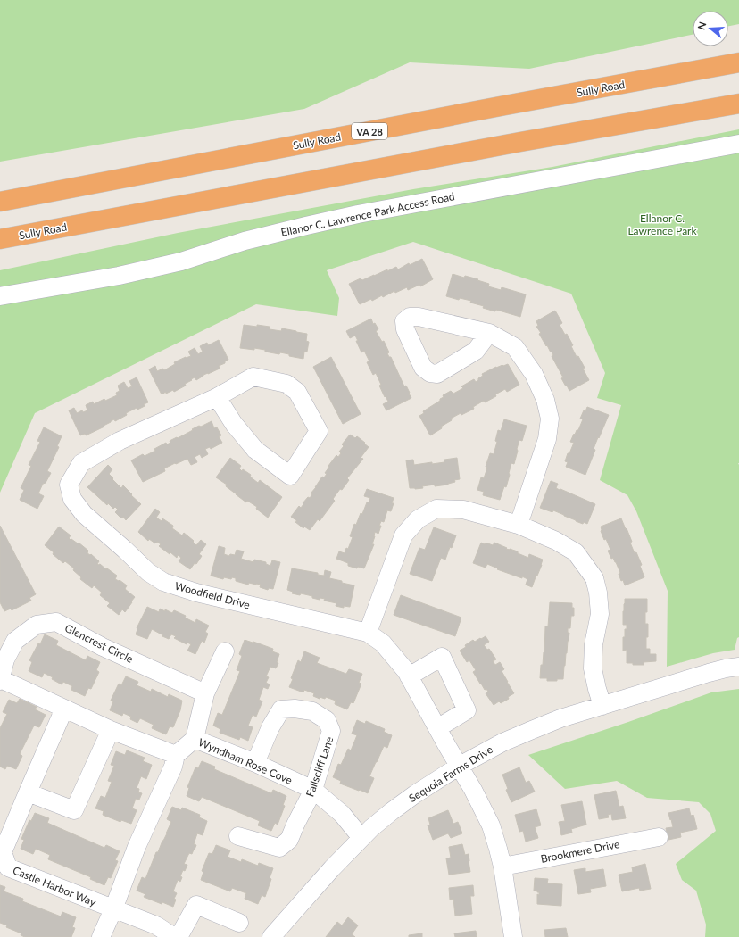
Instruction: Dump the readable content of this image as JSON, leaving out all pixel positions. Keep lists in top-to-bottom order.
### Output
{
  "streets": {
    "highway": ["Sully Road", "VA 28"],
    "street": [
      "Ellanor C. Lawrence Park Access Road",
      "Woodfield Drive",
      "Glencrest Circle",
      "Wyndham Rose Cove",
      "Fallscliff Lane",
      "Sequoia Farms Drive",
      "Brookmere Drive",
      "Castle Harbor Way"
    ]
  },
  "crossings": [
    ["Woodfield Drive", "Sequoia Farms Drive"],
    ["Wyndham Rose Cove", "Fallscliff Lane"],
    ["Wyndham Rose Cove", "Sequoia Farms Drive"]
  ],
  "parks": ["Ellanor C. Lawrence Park"],
  "north": "left"
}
